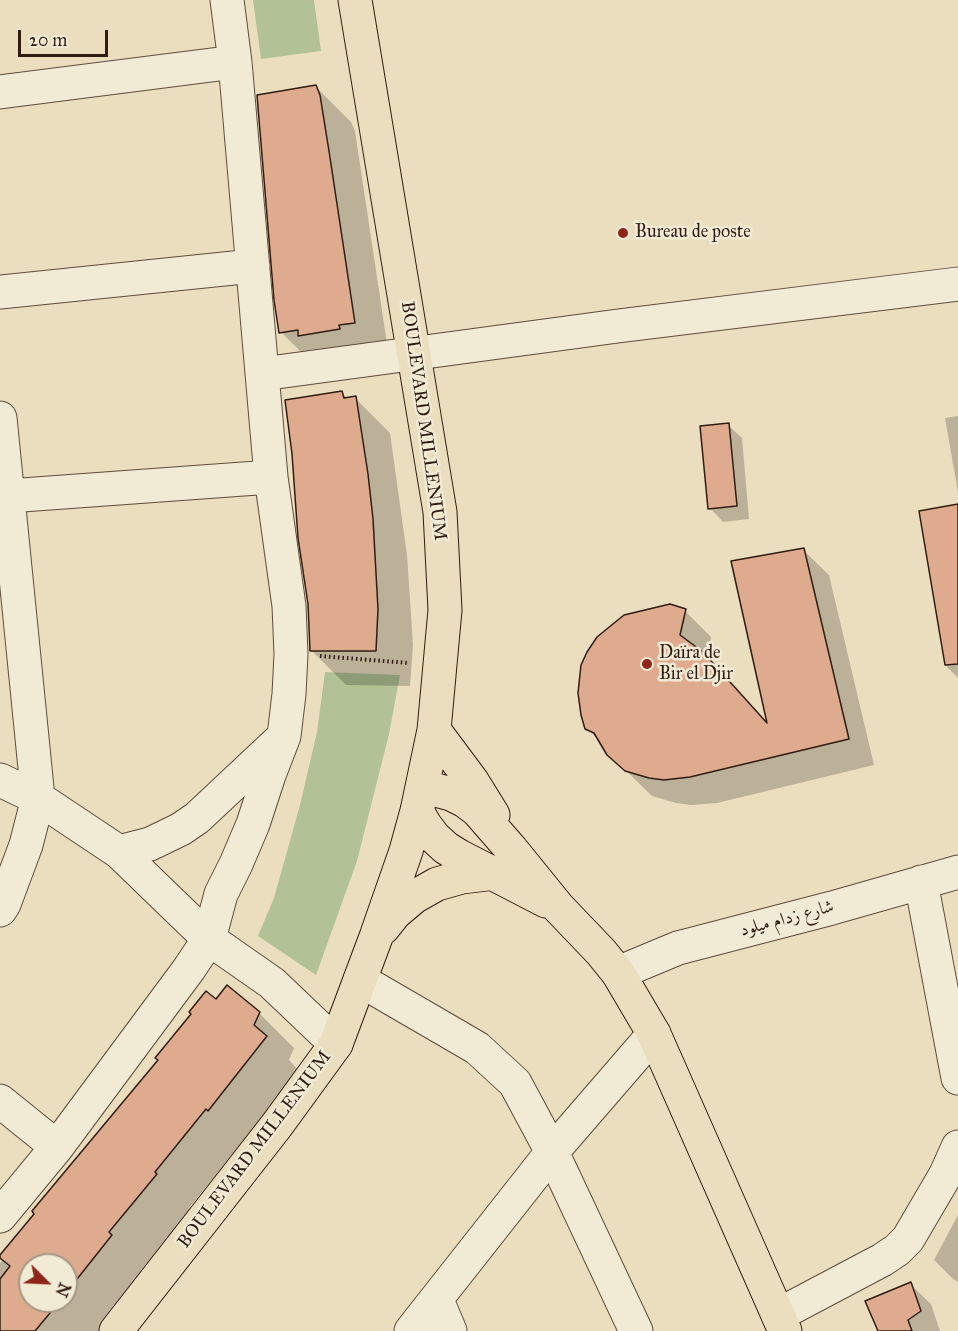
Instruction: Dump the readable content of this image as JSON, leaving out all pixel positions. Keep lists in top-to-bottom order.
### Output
{
  "streets": {
    "main road": ["BOULEVARD MILLENIUM"],
    "street": ["شارع زدام ميلود"]
  },
  "places": ["Bureau de poste", "Daïra de Bir el Djir"],
  "scale_bar": "20 m",
  "north": "bottom right"
}
